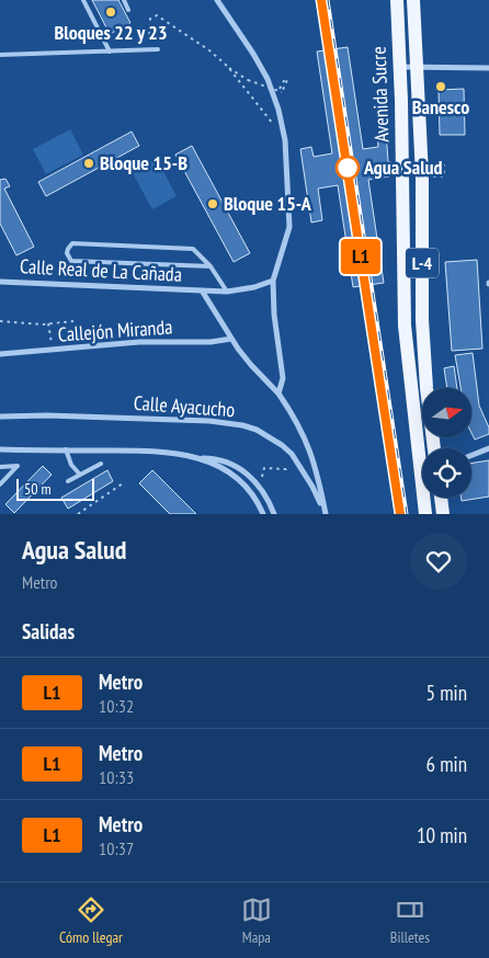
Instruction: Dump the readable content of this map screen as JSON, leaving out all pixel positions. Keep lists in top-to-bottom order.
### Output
{
  "streets": {
    "main road": ["Avenida Sucre", "L-4"],
    "street": ["Calle Real de La Cañada", "Callejón Miranda", "Calle Ayacucho"]
  },
  "crossings": [
    ["Calle Real de La Cañada", "Callejón Miranda"],
    ["Calle Real de La Cañada", "Calle Ayacucho"]
  ],
  "places": [
    "Bloques 22 y 23",
    "Banesco",
    "Bloque 15-B",
    "Agua Salud",
    "Bloque 15-A"
  ],
  "lines": ["metro line L1"],
  "scale_bar": "50 m",
  "north": "right",
  "page": {
    "on_map": "L1",
    "scale": "50 m",
    "heading": [
      ["Agua Salud", "Metro"],
      "Salidas"
    ],
    "list": [
      {
        "mark": "L1",
        "name": "Metro",
        "note": "10:32",
        "value": "5 min"
      },
      {
        "mark": "L1",
        "name": "Metro",
        "note": "10:33",
        "value": "6 min"
      },
      {
        "mark": "L1",
        "name": "Metro",
        "note": "10:37",
        "value": "10 min"
      }
    ],
    "tabs": ["Cómo llegar", "Mapa", "Billetes"]
  }
}
